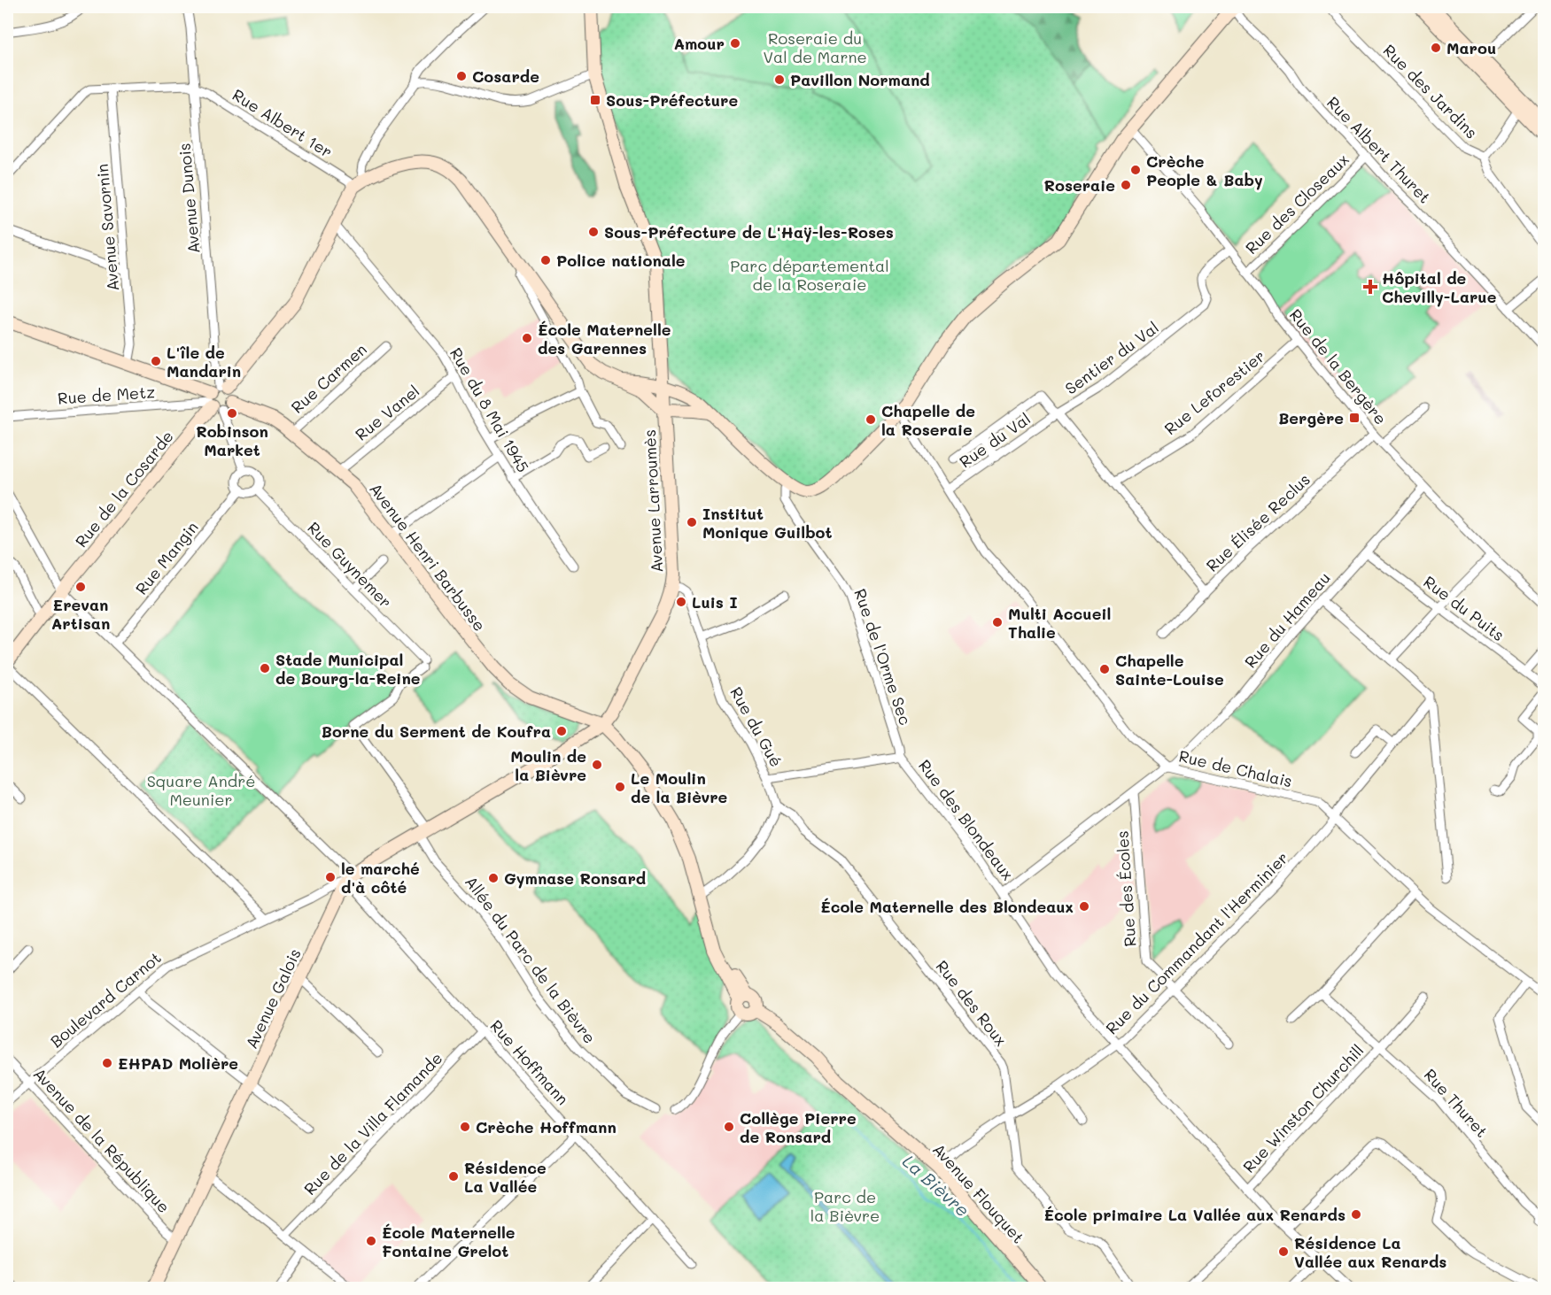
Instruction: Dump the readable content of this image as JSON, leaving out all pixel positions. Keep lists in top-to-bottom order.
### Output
{
  "streets": {
    "main road": [
      "Rue de la Cosarde",
      "Avenue Larroumès",
      "Avenue Henri Barbusse",
      "Avenue Galois",
      "Avenue Flouquet"
    ],
    "street": [
      "Rue des Jardins",
      "Rue Albert 1er",
      "Rue Albert Thuret",
      "Avenue Dunois",
      "Rue des Closeaux",
      "Avenue Savornin",
      "Sentier du Val",
      "Rue de la Bergère",
      "Rue Carmen",
      "Rue Leforestier",
      "Rue de Metz",
      "Rue du 8 Mai 1945",
      "Rue Vanel",
      "Rue du Val",
      "Rue Élisée Reclus",
      "Rue Mangin",
      "Rue Guynemer",
      "Rue du Puits",
      "Rue du Hameau",
      "Rue de l'Orme Sec",
      "Rue du Gué",
      "Rue de Chalais",
      "Rue des Blondeaux",
      "Rue des Écoles",
      "Rue du Commandant l'Herminier",
      "Allée du Parc de la Bièvre",
      "Boulevard Carnot",
      "Rue des Roux",
      "Rue Hoffmann",
      "Rue Thuret",
      "Rue Winston Churchill",
      "Rue de la Villa Flamande",
      "Avenue de la République"
    ]
  },
  "crossings": [
    ["Rue Albert 1er", "Avenue Dunois"],
    ["Rue Albert 1er", "Rue de la Cosarde"],
    ["Rue Albert Thuret", "Rue des Closeaux"],
    ["Avenue Dunois", "Rue de Metz"],
    ["Avenue Dunois", "Rue de la Cosarde"],
    ["Avenue Dunois", "Avenue Henri Barbusse"],
    ["Avenue Dunois", "Rue Mangin"],
    ["Avenue Dunois", "Rue Guynemer"],
    ["Rue des Closeaux", "Rue de la Bergère"],
    ["Avenue Savornin", "Avenue Henri Barbusse"],
    ["Sentier du Val", "Rue de la Bergère"],
    ["Sentier du Val", "Rue du Val"],
    ["Rue de la Bergère", "Rue Leforestier"],
    ["Rue de la Bergère", "Rue Élisée Reclus"],
    ["Rue de la Bergère", "Rue du Hameau"],
    ["Rue Carmen", "Avenue Henri Barbusse"],
    ["Rue de Metz", "Rue de la Cosarde"],
    ["Rue de Metz", "Avenue Henri Barbusse"],
    ["Rue du 8 Mai 1945", "Rue Vanel"],
    ["Rue du 8 Mai 1945", "Rue de la Cosarde"],
    ["Rue Vanel", "Avenue Henri Barbusse"],
    ["Rue du Val", "Rue de Chalais"],
    ["Rue de la Cosarde", "Avenue Henri Barbusse"],
    ["Rue de la Cosarde", "Rue Hoffmann"],
    ["Avenue Larroumès", "Avenue Henri Barbusse"],
    ["Avenue Larroumès", "Rue du Gué"],
    ["Avenue Larroumès", "Allée du Parc de la Bièvre"],
    ["Avenue Larroumès", "Avenue Galois"],
    ["Avenue Larroumès", "Boulevard Carnot"],
    ["Avenue Larroumès", "Rue Hoffmann"],
    ["Avenue Larroumès", "Avenue Flouquet"],
    ["Avenue Henri Barbusse", "Avenue Flouquet"],
    ["Rue Mangin", "Rue Guynemer"],
    ["Rue Mangin", "Rue Hoffmann"],
    ["Rue Guynemer", "Allée du Parc de la Bièvre"],
    ["Rue du Puits", "Rue du Hameau"],
    ["Rue du Hameau", "Rue de Chalais"],
    ["Rue du Hameau", "Rue des Blondeaux"],
    ["Rue de l'Orme Sec", "Rue des Blondeaux"],
    ["Rue du Gué", "Rue des Blondeaux"],
    ["Rue du Gué", "Rue des Roux"],
    ["Rue de Chalais", "Rue des Blondeaux"],
    ["Rue de Chalais", "Rue du Commandant l'Herminier"],
    ["Rue des Blondeaux", "Rue des Écoles"],
    ["Rue des Écoles", "Rue du Commandant l'Herminier"],
    ["Rue du Commandant l'Herminier", "Rue des Roux"],
    ["Rue du Commandant l'Herminier", "Avenue Flouquet"],
    ["Avenue Galois", "Boulevard Carnot"],
    ["Avenue Galois", "Rue Hoffmann"],
    ["Avenue Galois", "Avenue de la République"],
    ["Boulevard Carnot", "Rue Hoffmann"],
    ["Boulevard Carnot", "Avenue de la République"],
    ["Rue Hoffmann", "Rue de la Villa Flamande"],
    ["Rue Thuret", "Rue Winston Churchill"]
  ],
  "water": ["La Bièvre"],
  "parks": [
    "Roseraie du Val de Marne",
    "Parc départemental de la Roseraie",
    "Square André Meunier",
    "Parc de la Bièvre"
  ],
  "places": {
    "other": [
      "Amour",
      "Marou",
      "Cosarde",
      "Pavillon Normand",
      "Crèche People & Baby",
      "Roseraie",
      "Sous-Préfecture de L'Haÿ-les-Roses",
      "Police nationale",
      "École Maternelle des Garennes",
      "L'île de Mandarin",
      "Robinson Market",
      "Chapelle de la Roseraie",
      "Institut Monique Guilbot",
      "Erevan Artisan",
      "Luis I",
      "Multi Accueil Thalie",
      "Stade Municipal de Bourg-la-Reine",
      "Chapelle Sainte-Louise",
      "Borne du Serment de Koufra",
      "Moulin de la Bièvre",
      "Le Moulin de la Bièvre",
      "le marché d'à côté",
      "Gymnase Ronsard",
      "École Maternelle des Blondeaux",
      "EHPAD Molière",
      "Crèche Hoffmann",
      "Collège Pierre de Ronsard",
      "Résidence La Vallée",
      "École primaire La Vallée aux Renards",
      "École Maternelle Fontaine Grelot",
      "Résidence La Vallée aux Renards"
    ],
    "transit": ["Sous-Préfecture", "Bergère"],
    "health": ["Hôpital de Chevilly-Larue"]
  }
}
